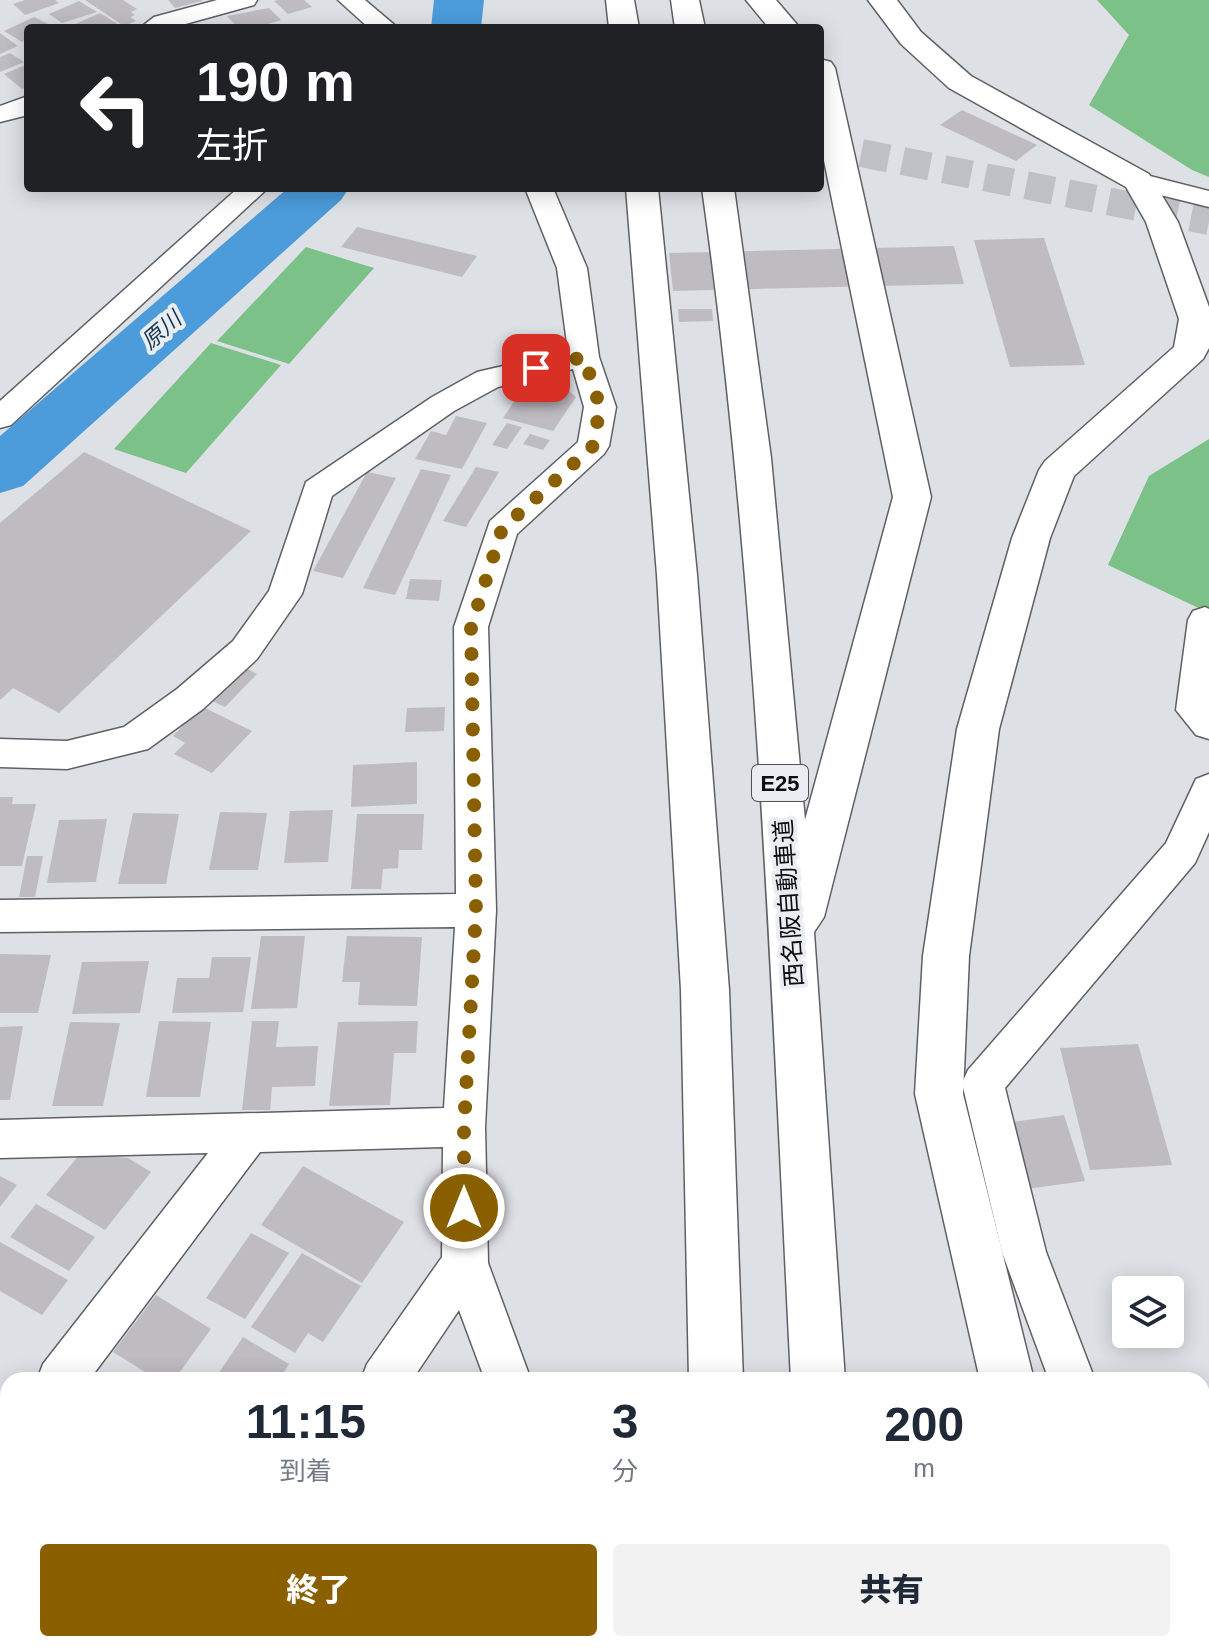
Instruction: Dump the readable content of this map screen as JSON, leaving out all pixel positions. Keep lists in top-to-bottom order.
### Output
{
  "streets": {
    "main road": ["E25", "西名阪自動車道"]
  },
  "water": ["原川"],
  "page": {
    "turn": ["190 m", "左折"],
    "eta": [
      "11:15",
      "到着",
      "3",
      "分",
      "200",
      "m"
    ],
    "buttons": ["終了", "共有"]
  }
}
